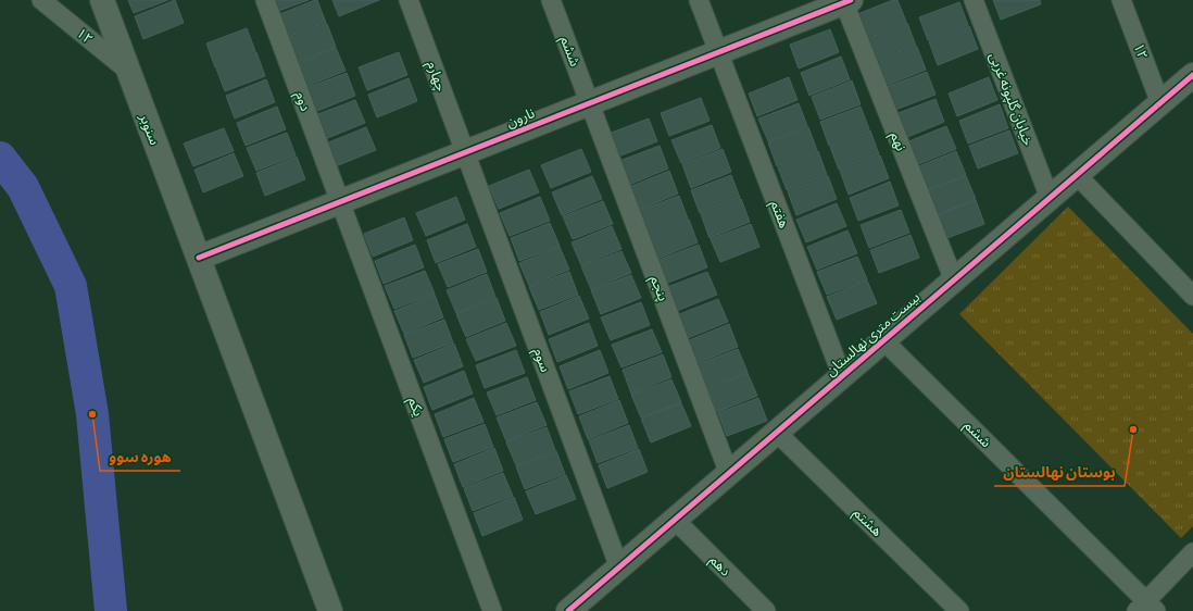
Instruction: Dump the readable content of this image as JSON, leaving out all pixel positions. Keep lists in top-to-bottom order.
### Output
{
  "streets": {
    "street": [
      "۱۲",
      "ششم",
      "چهارم",
      "خیابان گلپونه غربی",
      "دوم",
      "نارون",
      "سنوبر",
      "نهم",
      "هفتم",
      "پنجم",
      "بیست متری نهالستان",
      "سوم",
      "یکم",
      "هشتم",
      "دهم"
    ]
  },
  "crossings": [
    ["۱۲", "سنوبر"],
    ["۱۲", "بیست متری نهالستان"],
    ["ششم", "نارون"],
    ["ششم", "پنجم"],
    ["ششم", "بیست متری نهالستان"],
    ["چهارم", "نارون"],
    ["چهارم", "سوم"],
    ["خیابان گلپونه غربی", "بیست متری نهالستان"],
    ["دوم", "نارون"],
    ["دوم", "یکم"],
    ["نارون", "سنوبر"],
    ["نارون", "نهم"],
    ["نارون", "هفتم"],
    ["نارون", "پنجم"],
    ["نارون", "سوم"],
    ["نارون", "یکم"],
    ["نهم", "بیست متری نهالستان"],
    ["هفتم", "بیست متری نهالستان"],
    ["پنجم", "بیست متری نهالستان"],
    ["بیست متری نهالستان", "سوم"],
    ["بیست متری نهالستان", "هشتم"],
    ["بیست متری نهالستان", "دهم"]
  ],
  "places": ["هوره سوو", "بوستان نهالستان"]
}
